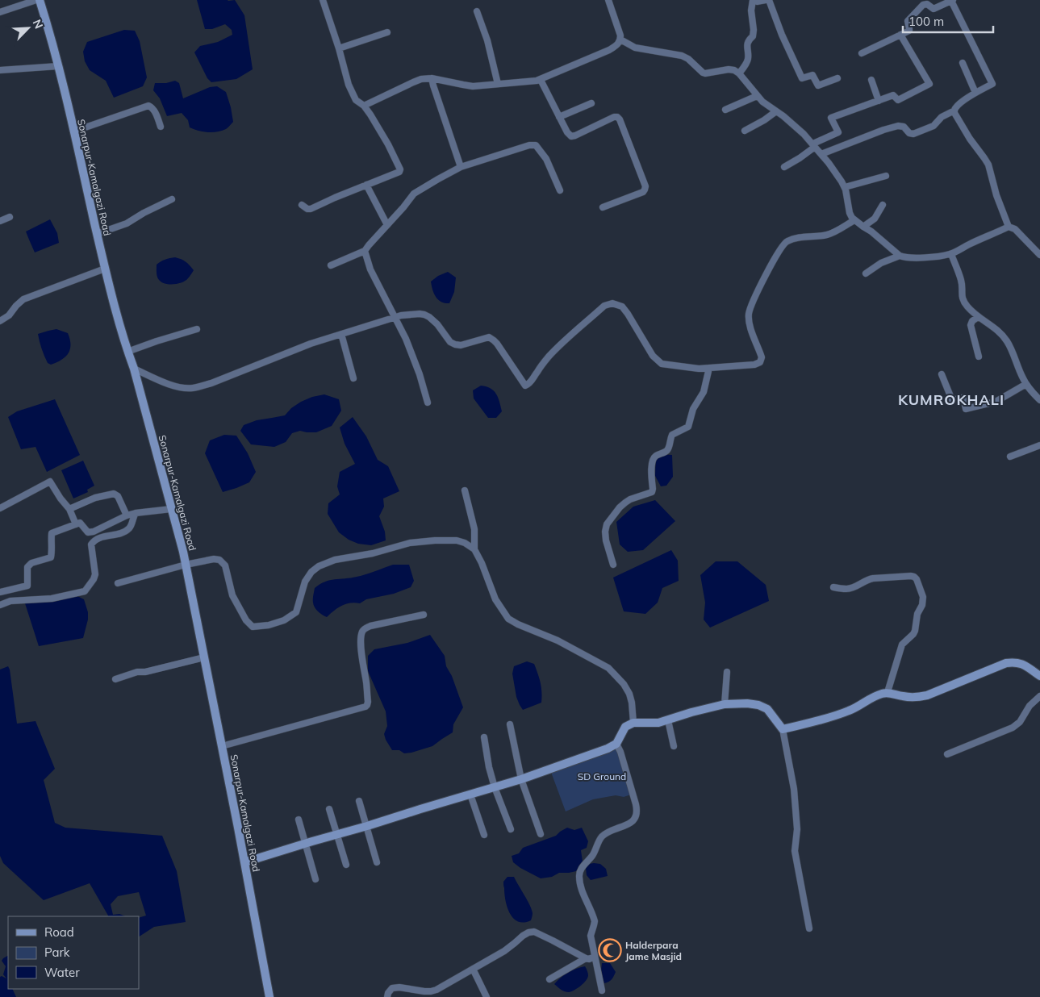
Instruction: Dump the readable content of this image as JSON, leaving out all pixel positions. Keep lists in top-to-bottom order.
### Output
{
  "streets": {
    "main road": ["Sonarpur-Kamalgazi Road"]
  },
  "districts": ["KUMROKHALI"],
  "parks": ["SD Ground"],
  "places": {
    "mosque": ["Halderpara Jame Masjid"]
  },
  "legend": ["Road", "Park", "Water"],
  "scale_bar": "100 m",
  "north": "top right"
}
